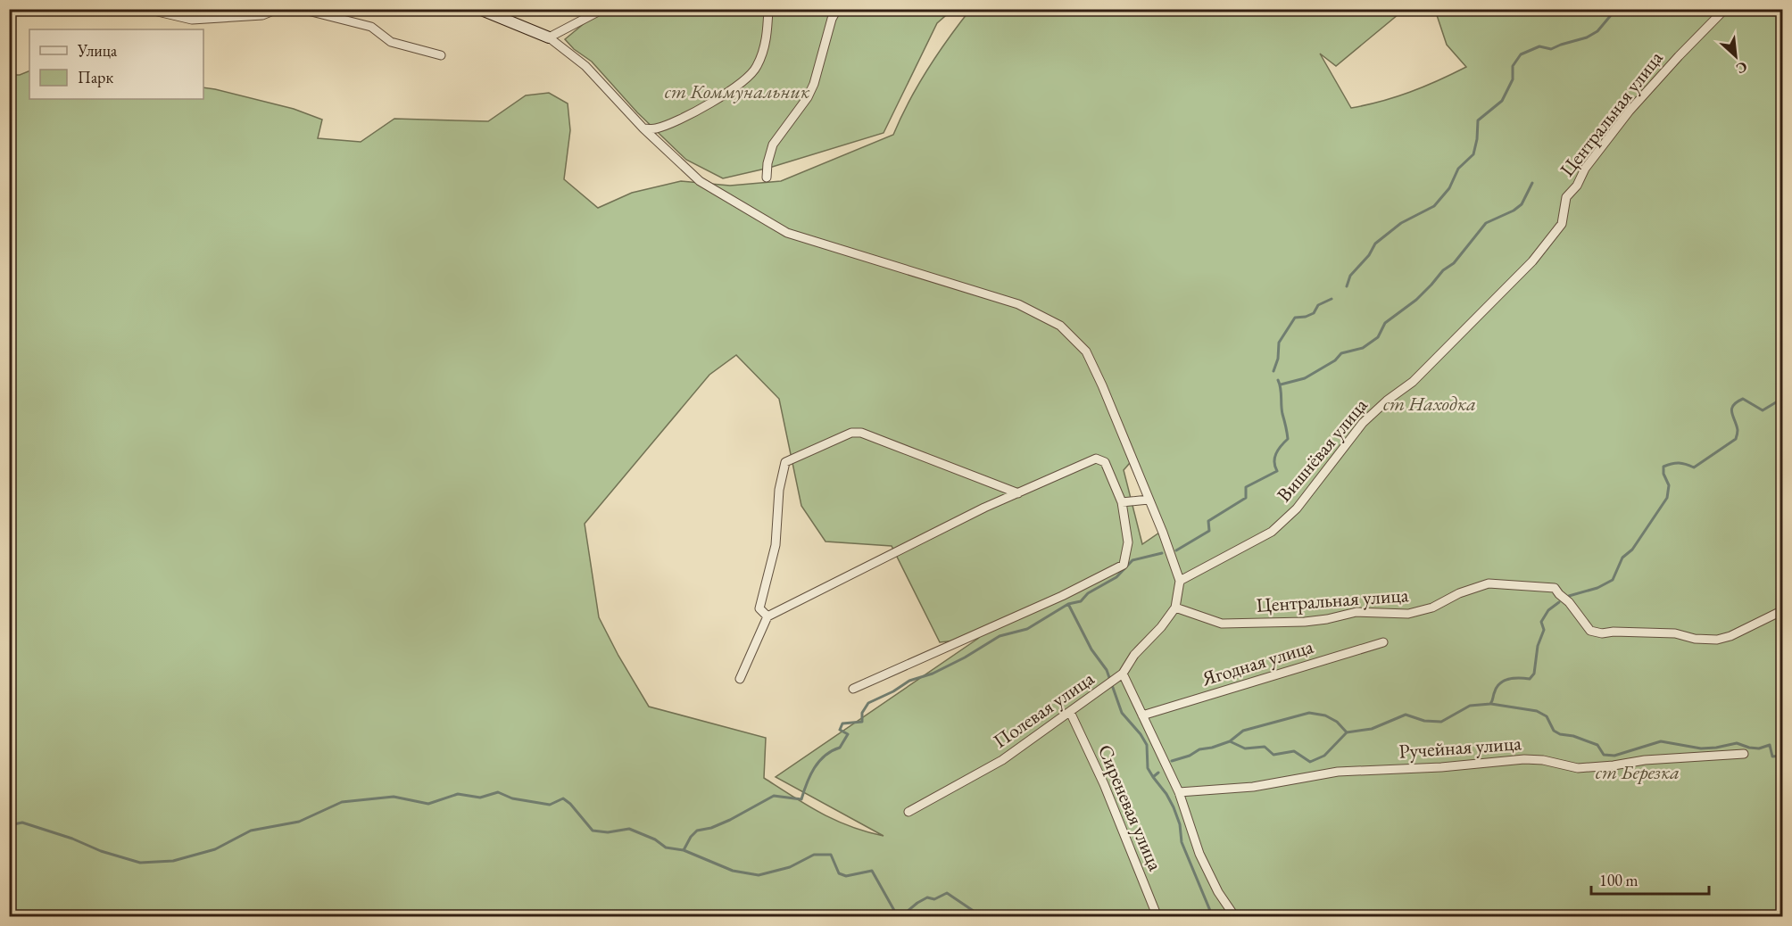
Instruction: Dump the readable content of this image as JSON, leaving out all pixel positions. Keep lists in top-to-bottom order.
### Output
{
  "streets": {
    "street": [
      "Центральная улица",
      "Вишнёвая улица",
      "Ягодная улица",
      "Полевая улица",
      "Ручейная улица",
      "Сиреневая улица"
    ]
  },
  "crossings": [
    ["Центральная улица", "Вишнёвая улица"],
    ["Центральная улица", "Полевая улица"],
    ["Полевая улица", "Сиреневая улица"]
  ],
  "parks": ["ст Коммунальник", "ст Находка", "ст Березка"],
  "legend": ["Улица", "Парк"],
  "scale_bar": "100 m",
  "north": "bottom right"
}
